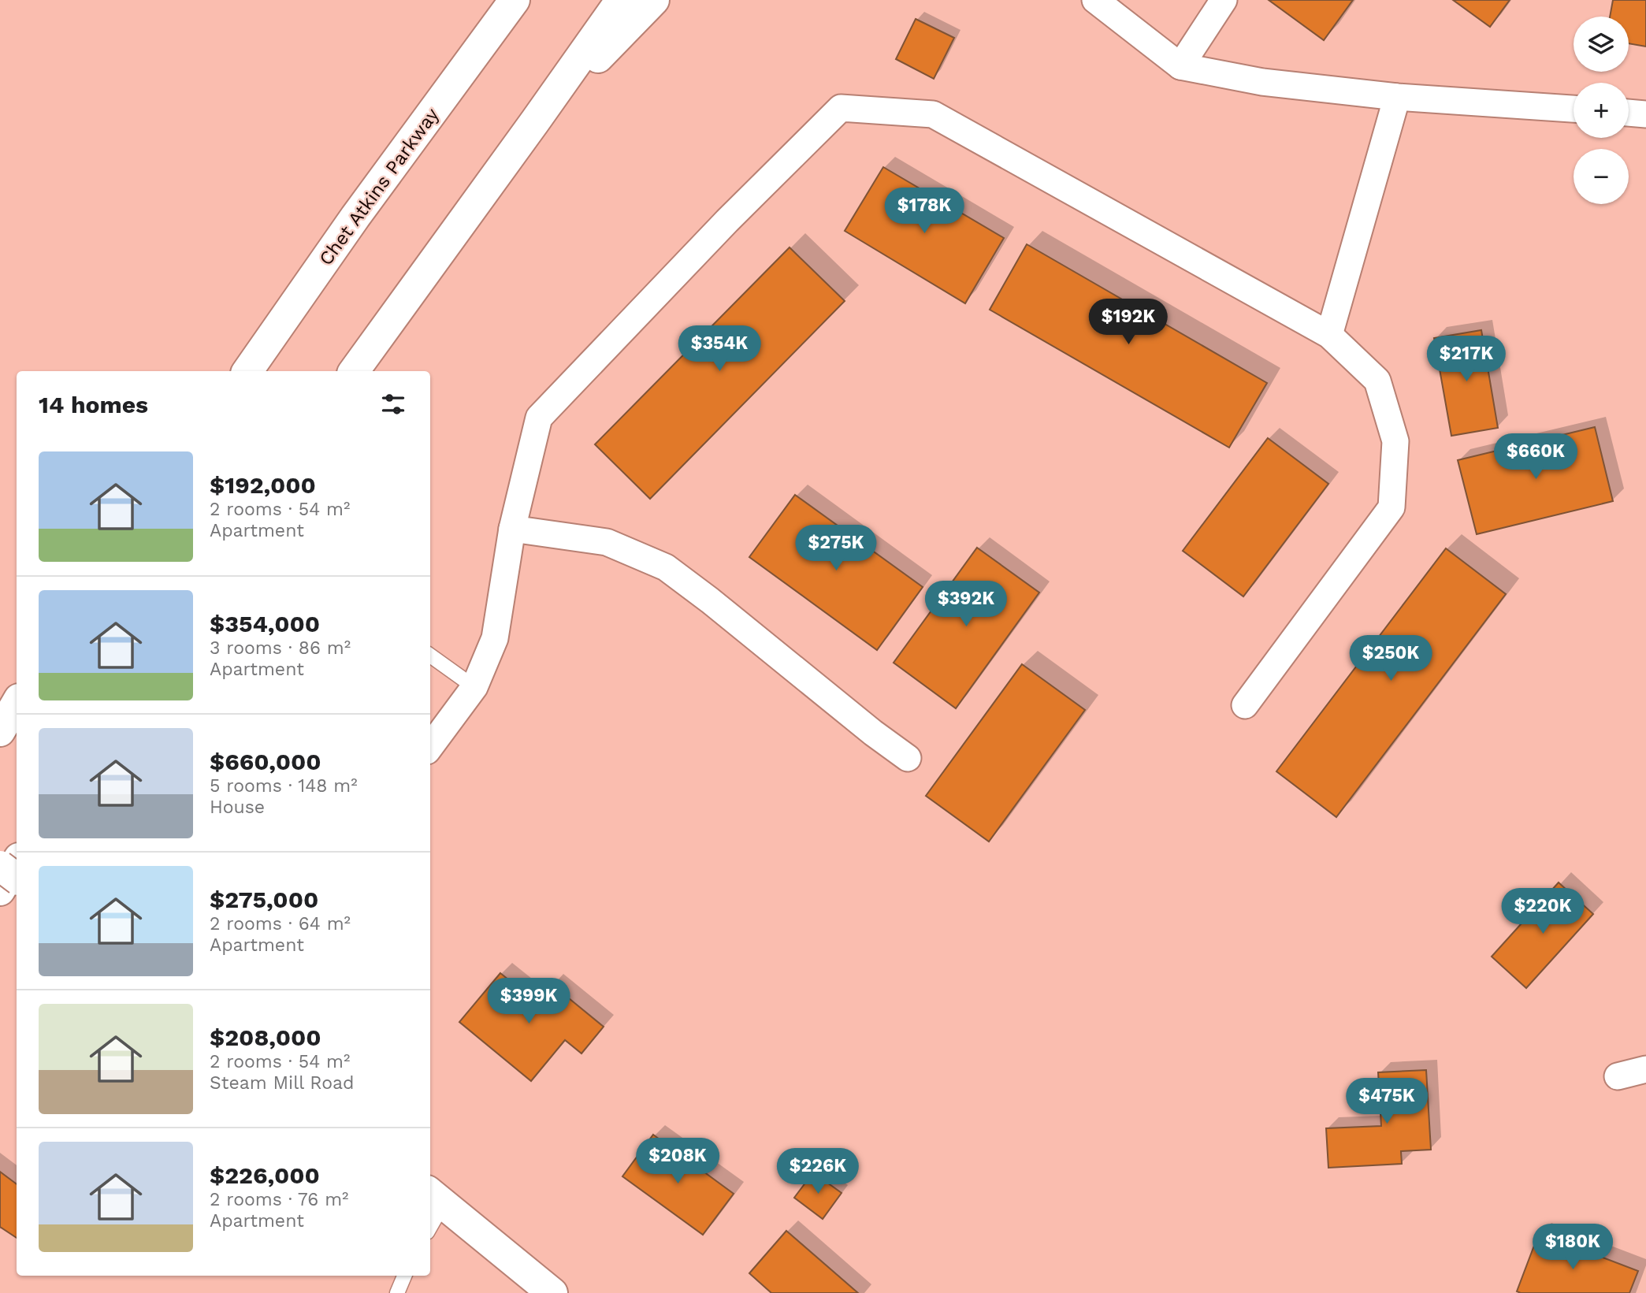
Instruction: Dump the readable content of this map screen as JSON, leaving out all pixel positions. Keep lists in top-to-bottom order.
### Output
{
  "streets": {
    "main road": ["Chet Atkins Parkway"]
  },
  "page": {
    "map_buttons": ["+", "−"],
    "price": [
      "$178K",
      "$192K",
      "$354K",
      "$217K",
      "$660K",
      "$275K",
      "$392K",
      "$250K",
      "$220K",
      "$399K",
      "$475K",
      "$208K",
      "$226K",
      "$180K"
    ],
    "heading": "14 homes",
    "list": [
      {
        "name": "$192,000",
        "note": "2 rooms · 54 m² · Apartment"
      },
      {
        "name": "$354,000",
        "note": "3 rooms · 86 m² · Apartment"
      },
      {
        "name": "$660,000",
        "note": "5 rooms · 148 m² · House"
      },
      {
        "name": "$275,000",
        "note": "2 rooms · 64 m² · Apartment"
      },
      {
        "name": "$208,000",
        "note": "2 rooms · 54 m² · Steam Mill Road"
      },
      {
        "name": "$226,000",
        "note": "2 rooms · 76 m² · Apartment"
      }
    ]
  }
}
